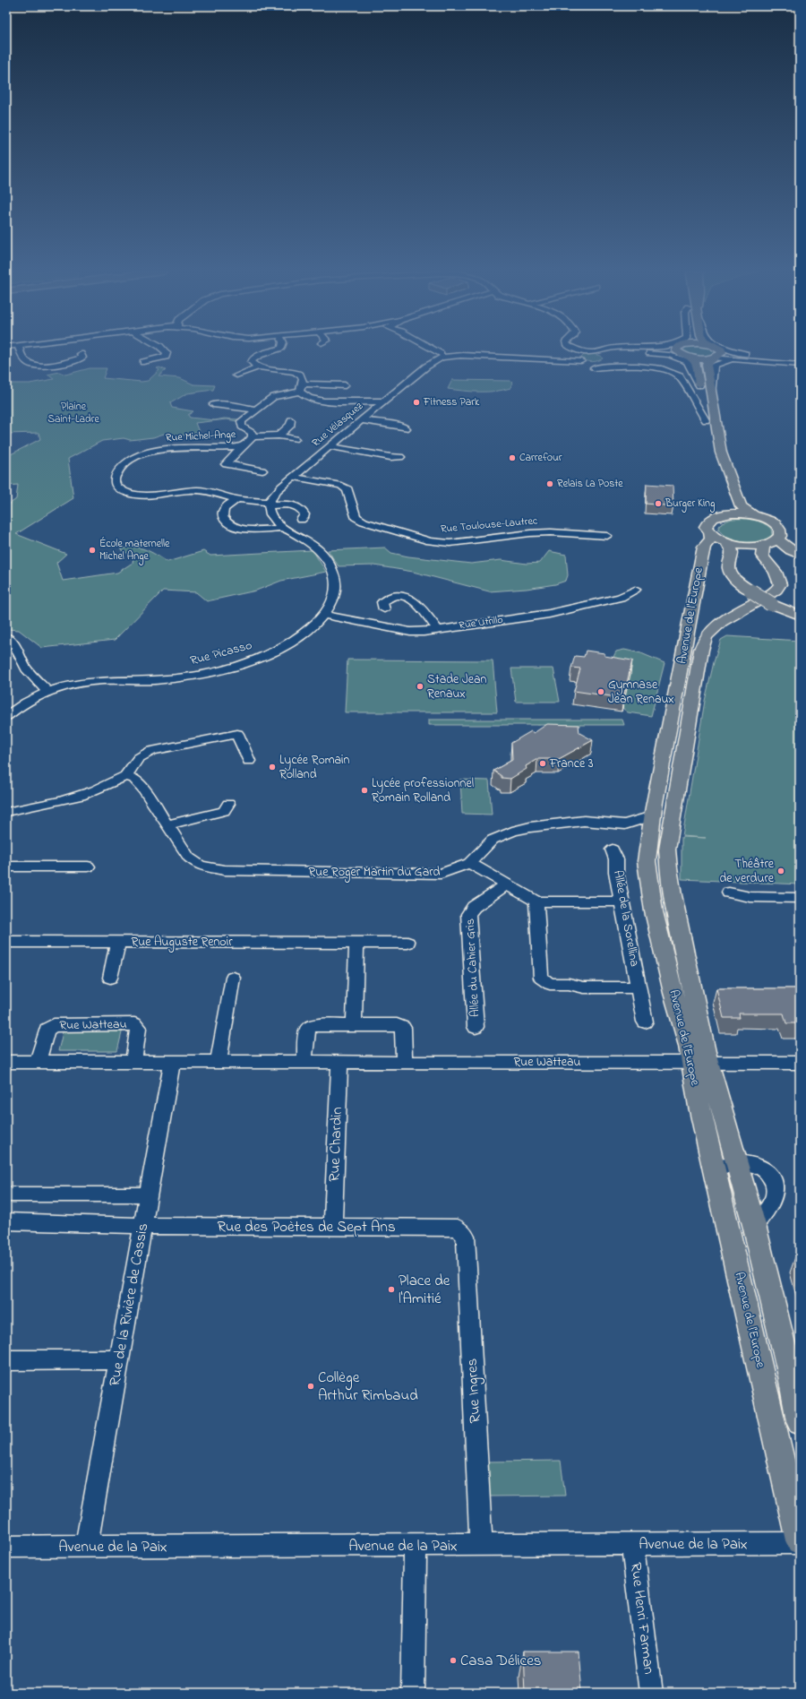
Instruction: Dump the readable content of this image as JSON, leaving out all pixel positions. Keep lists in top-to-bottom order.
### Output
{
  "streets": {
    "main road": ["Avenue de l'Europe"],
    "street": [
      "Rue Vélasquez",
      "Rue Michel-Ange",
      "Rue Toulouse-Lautrec",
      "Rue Utrillo",
      "Rue Picasso",
      "Rue Roger Martin du Gard",
      "Allée de la Sorellina",
      "Rue Auguste Renoir",
      "Allée du Cahier Gris",
      "Rue Watteau",
      "Rue Chardin",
      "Rue des Poètes de Sept Ans",
      "Rue de la Rivière de Cassis",
      "Rue Ingres",
      "Avenue de la Paix",
      "Rue Henri Farman"
    ]
  },
  "crossings": [
    ["Rue Vélasquez", "Rue Michel-Ange"],
    ["Rue Vélasquez", "Rue Toulouse-Lautrec"],
    ["Rue Vélasquez", "Rue Picasso"],
    ["Rue Michel-Ange", "Rue Picasso"],
    ["Avenue de l'Europe", "Rue Roger Martin du Gard"],
    ["Avenue de l'Europe", "Rue Watteau"],
    ["Rue Utrillo", "Rue Picasso"],
    ["Rue Watteau", "Rue Chardin"],
    ["Rue Watteau", "Rue de la Rivière de Cassis"],
    ["Rue Chardin", "Rue des Poètes de Sept Ans"],
    ["Rue des Poètes de Sept Ans", "Rue de la Rivière de Cassis"],
    ["Rue des Poètes de Sept Ans", "Rue Ingres"],
    ["Rue de la Rivière de Cassis", "Avenue de la Paix"],
    ["Rue Ingres", "Avenue de la Paix"],
    ["Avenue de la Paix", "Rue Henri Farman"]
  ],
  "parks": ["Plaine Saint-Ladre"],
  "places": [
    "Fitness Park",
    "Carrefour",
    "Relais La Poste",
    "Burger King",
    "École maternelle Michel Ange",
    "Stade Jean Renaux",
    "Gymnase Jean Renaux",
    "France 3",
    "Lycée Romain Rolland",
    "Lycée professionnel Romain Rolland",
    "Théâtre de verdure",
    "Place de l'Amitié",
    "Collège Arthur Rimbaud",
    "Casa Délices"
  ]
}
